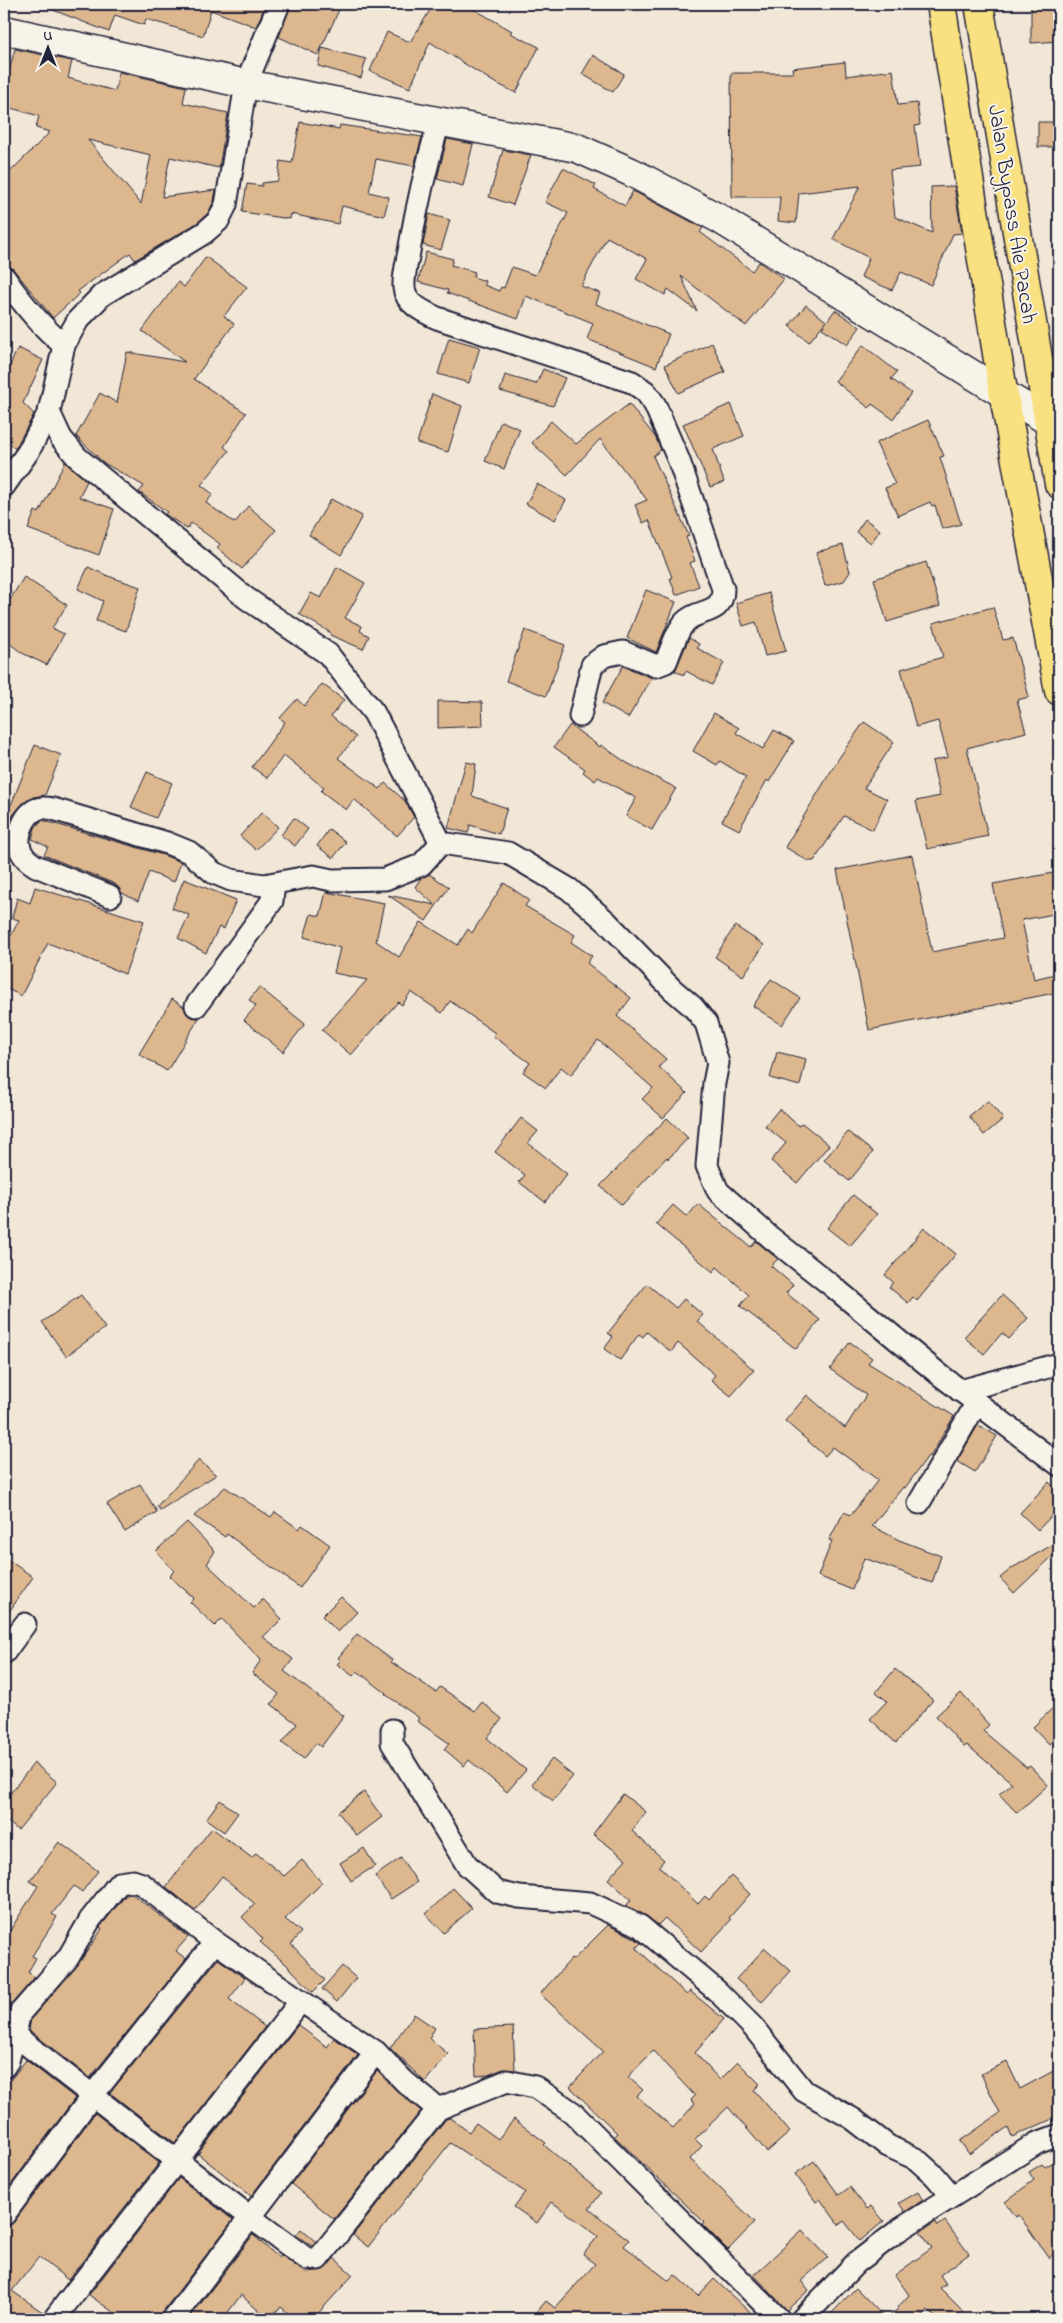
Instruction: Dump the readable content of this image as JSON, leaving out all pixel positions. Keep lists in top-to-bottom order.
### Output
{
  "streets": {
    "highway": ["Jalan Bypass Aie Pacah"]
  },
  "north": "top"
}
